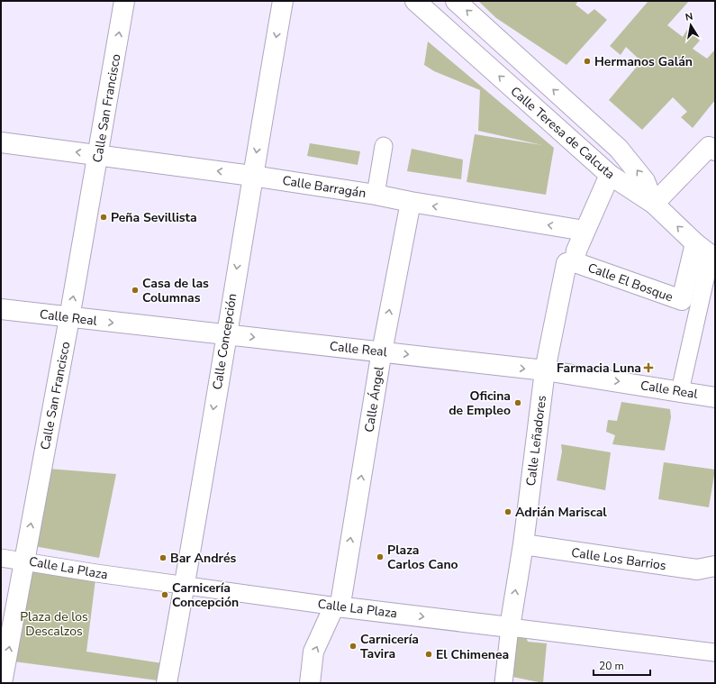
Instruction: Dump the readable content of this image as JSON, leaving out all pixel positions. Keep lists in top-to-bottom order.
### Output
{
  "streets": {
    "street": [
      "Calle San Francisco",
      "Calle Teresa de Calcuta",
      "Calle Barragán",
      "Calle El Bosque",
      "Calle Real",
      "Calle Concepción",
      "Calle Ángel",
      "Calle Leñadores",
      "Calle Los Barrios",
      "Calle La Plaza"
    ]
  },
  "crossings": [
    ["Calle San Francisco", "Calle Barragán"],
    ["Calle San Francisco", "Calle Real"],
    ["Calle San Francisco", "Calle La Plaza"],
    ["Calle Teresa de Calcuta", "Calle El Bosque"],
    ["Calle Barragán", "Calle El Bosque"],
    ["Calle Barragán", "Calle Concepción"],
    ["Calle Barragán", "Calle Ángel"],
    ["Calle El Bosque", "Calle Leñadores"],
    ["Calle Real", "Calle Concepción"],
    ["Calle Real", "Calle Ángel"],
    ["Calle Real", "Calle Leñadores"],
    ["Calle Concepción", "Calle La Plaza"],
    ["Calle Ángel", "Calle La Plaza"],
    ["Calle Leñadores", "Calle Los Barrios"],
    ["Calle Leñadores", "Calle La Plaza"]
  ],
  "one_way": [
    "Calle San Francisco",
    "Calle Barragán",
    "Calle Real",
    "Calle Concepción",
    "Calle Ángel"
  ],
  "parks": ["Plaza de los Descalzos"],
  "places": {
    "other": [
      "Hermanos Galán",
      "Peña Sevillista",
      "Casa de las Columnas",
      "Oficina de Empleo",
      "Adrián Mariscal",
      "Plaza Carlos Cano",
      "Bar Andrés",
      "Carnicería Concepción",
      "Carnicería Tavira",
      "El Chimenea"
    ],
    "health": ["Farmacia Luna"]
  },
  "scale_bar": "20 m",
  "north": "top"
}
